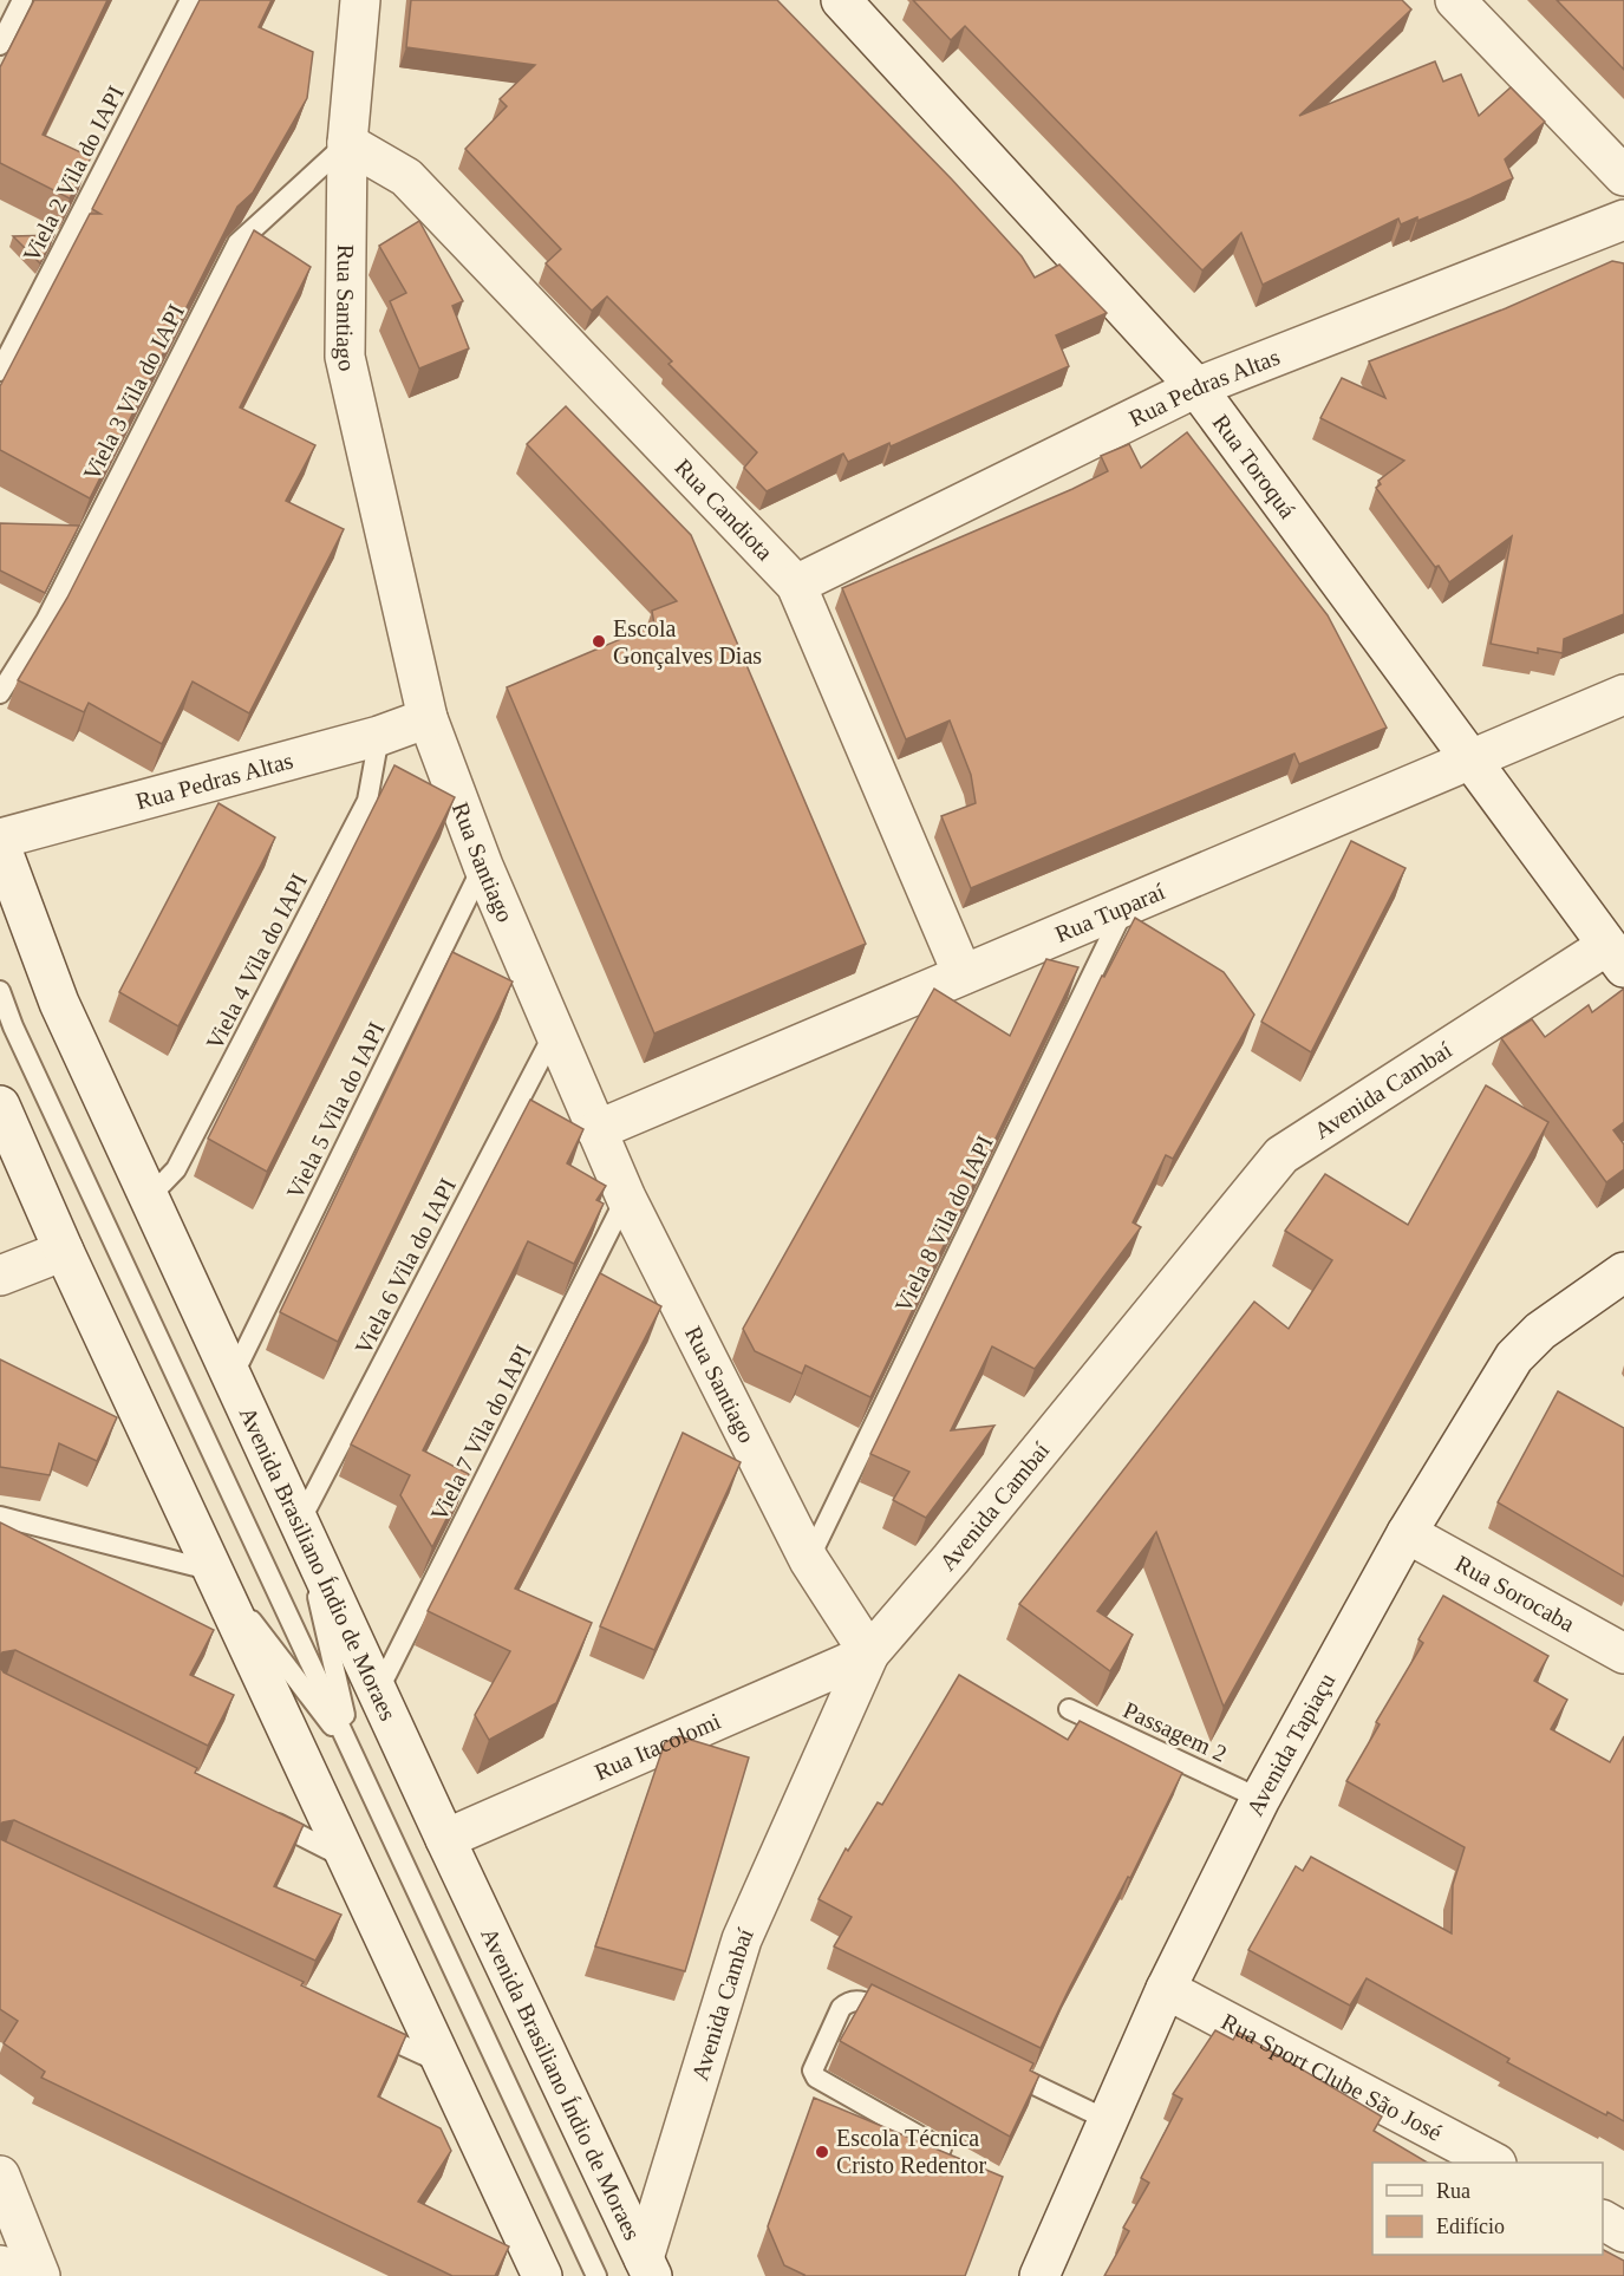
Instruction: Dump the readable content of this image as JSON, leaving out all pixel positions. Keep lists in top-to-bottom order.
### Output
{
  "streets": {
    "street": [
      "Rua Santiago",
      "Rua Pedras Altas",
      "Rua Toroquá",
      "Rua Candiota",
      "Rua Tuparaí",
      "Avenida Cambaí",
      "Avenida Brasiliano Índio de Moraes",
      "Rua Sorocaba",
      "Avenida Tapiaçu",
      "Rua Itacolomi",
      "Rua Sport Clube São José"
    ],
    "lane": [
      "Viela 2 Vila do IAPI",
      "Viela 3 Vila do IAPI",
      "Viela 4 Vila do IAPI",
      "Viela 5 Vila do IAPI",
      "Viela 8 Vila do IAPI",
      "Viela 6 Vila do IAPI",
      "Viela 7 Vila do IAPI",
      "Passagem 2"
    ]
  },
  "crossings": [
    ["Rua Santiago", "Rua Pedras Altas"],
    ["Rua Santiago", "Viela 3 Vila do IAPI"],
    ["Rua Santiago", "Rua Candiota"],
    ["Rua Santiago", "Rua Tuparaí"],
    ["Rua Santiago", "Avenida Cambaí"],
    ["Rua Santiago", "Viela 5 Vila do IAPI"],
    ["Rua Santiago", "Viela 8 Vila do IAPI"],
    ["Rua Santiago", "Viela 6 Vila do IAPI"],
    ["Rua Santiago", "Viela 7 Vila do IAPI"],
    ["Rua Santiago", "Rua Itacolomi"],
    ["Rua Pedras Altas", "Rua Toroquá"],
    ["Rua Pedras Altas", "Rua Candiota"],
    ["Rua Pedras Altas", "Viela 4 Vila do IAPI"],
    ["Rua Pedras Altas", "Avenida Brasiliano Índio de Moraes"],
    ["Viela 3 Vila do IAPI", "Rua Candiota"],
    ["Rua Toroquá", "Rua Tuparaí"],
    ["Rua Toroquá", "Avenida Cambaí"],
    ["Rua Candiota", "Rua Tuparaí"],
    ["Rua Tuparaí", "Viela 8 Vila do IAPI"],
    ["Viela 4 Vila do IAPI", "Avenida Brasiliano Índio de Moraes"],
    ["Avenida Cambaí", "Avenida Brasiliano Índio de Moraes"],
    ["Avenida Cambaí", "Rua Itacolomi"],
    ["Viela 5 Vila do IAPI", "Avenida Brasiliano Índio de Moraes"],
    ["Viela 6 Vila do IAPI", "Avenida Brasiliano Índio de Moraes"],
    ["Viela 7 Vila do IAPI", "Avenida Brasiliano Índio de Moraes"],
    ["Avenida Brasiliano Índio de Moraes", "Rua Itacolomi"],
    ["Rua Sorocaba", "Avenida Tapiaçu"],
    ["Passagem 2", "Avenida Tapiaçu"],
    ["Avenida Tapiaçu", "Rua Sport Clube São José"]
  ],
  "places": ["Escola Gonçalves Dias", "Escola Técnica Cristo Redentor"],
  "legend": ["Rua", "Edifício"]
}
